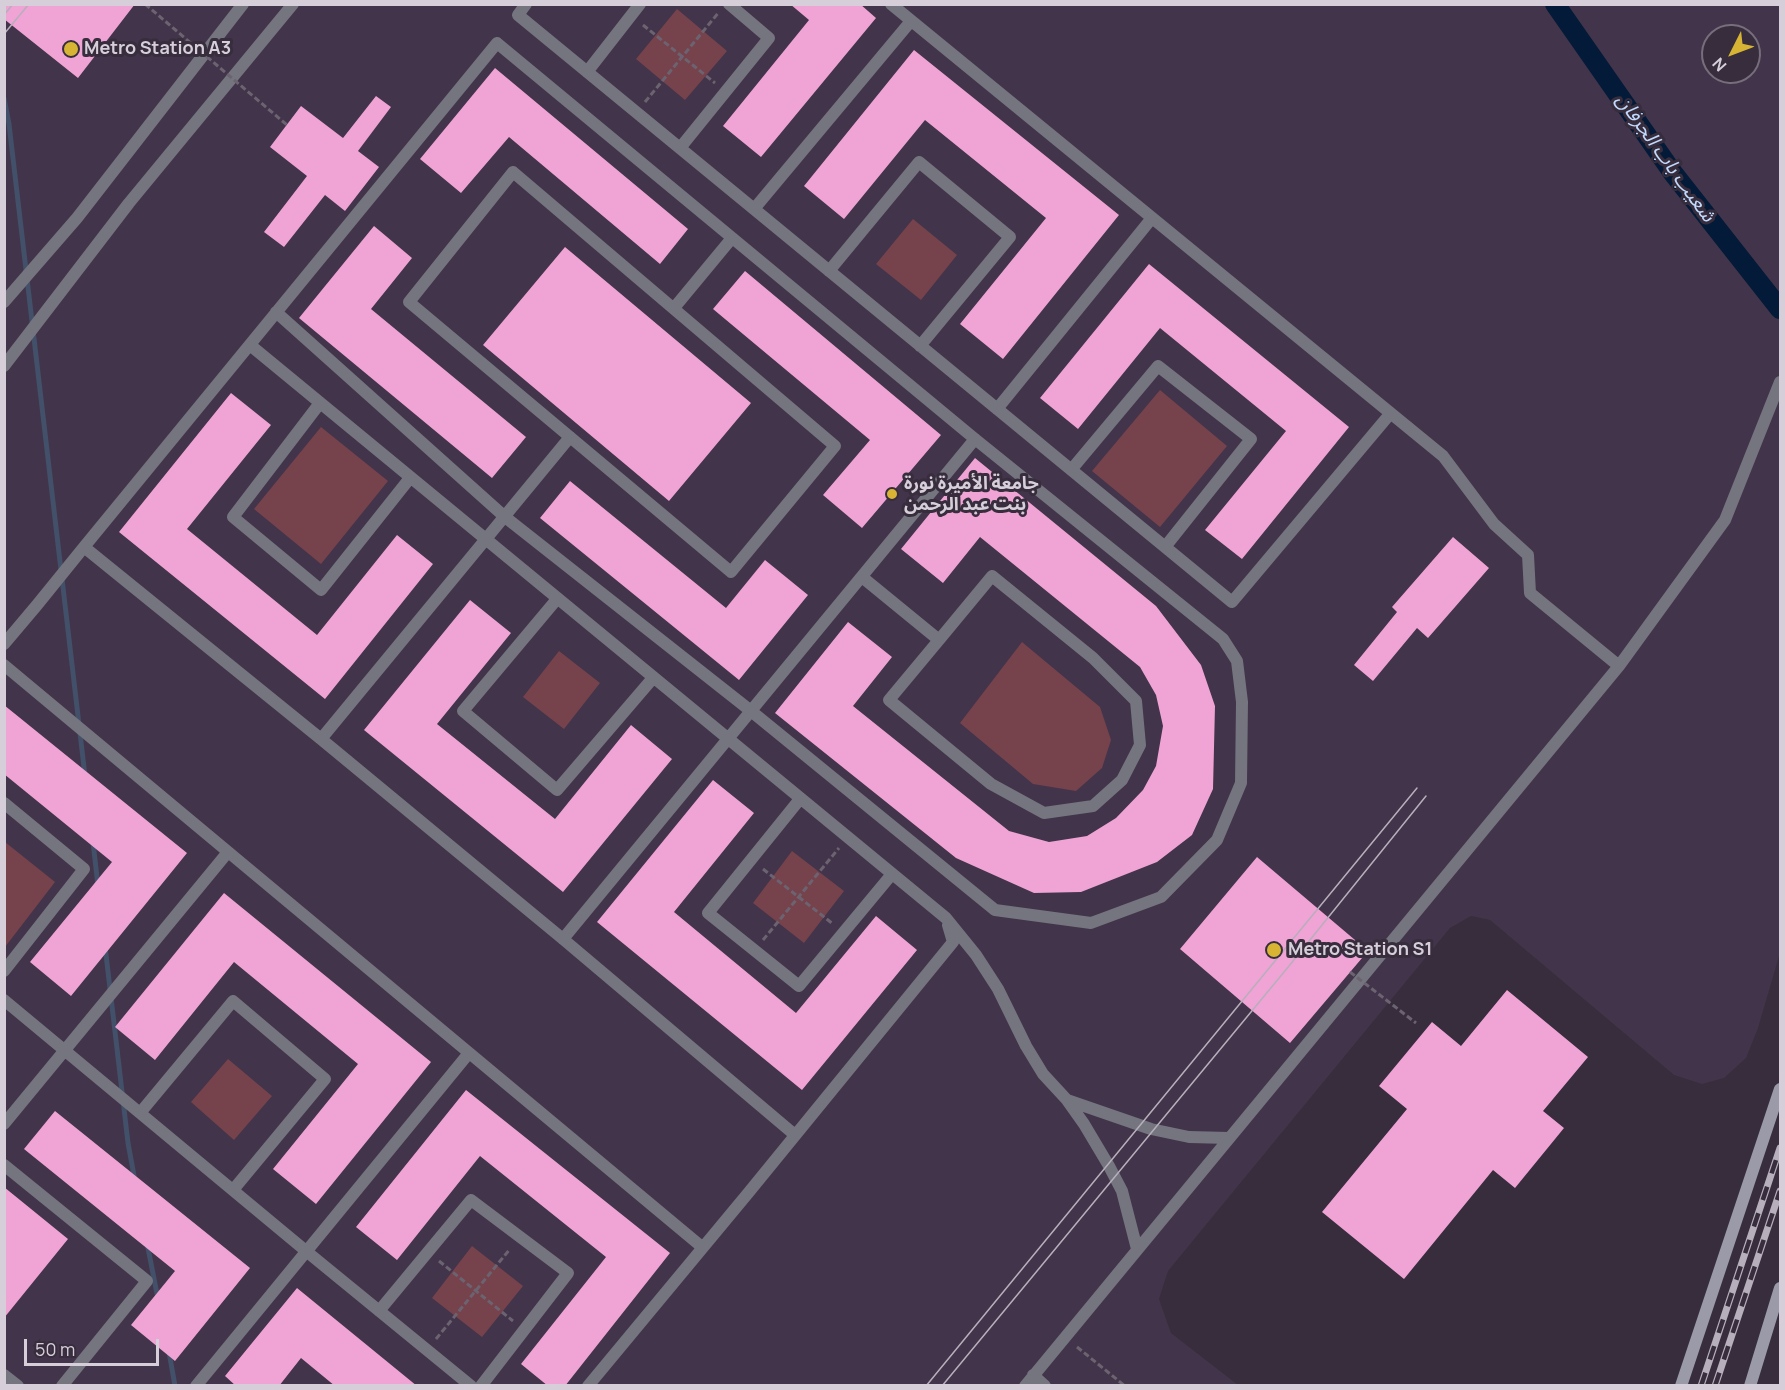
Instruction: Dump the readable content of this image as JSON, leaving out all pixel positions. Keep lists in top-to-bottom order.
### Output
{
  "water": ["شعيب باب الجرفان"],
  "places": ["Metro Station A3", "جامعة الأميرة نورة بنت عبد الرحمن", "Metro Station S1"],
  "scale_bar": "50 m",
  "north": "bottom left"
}
